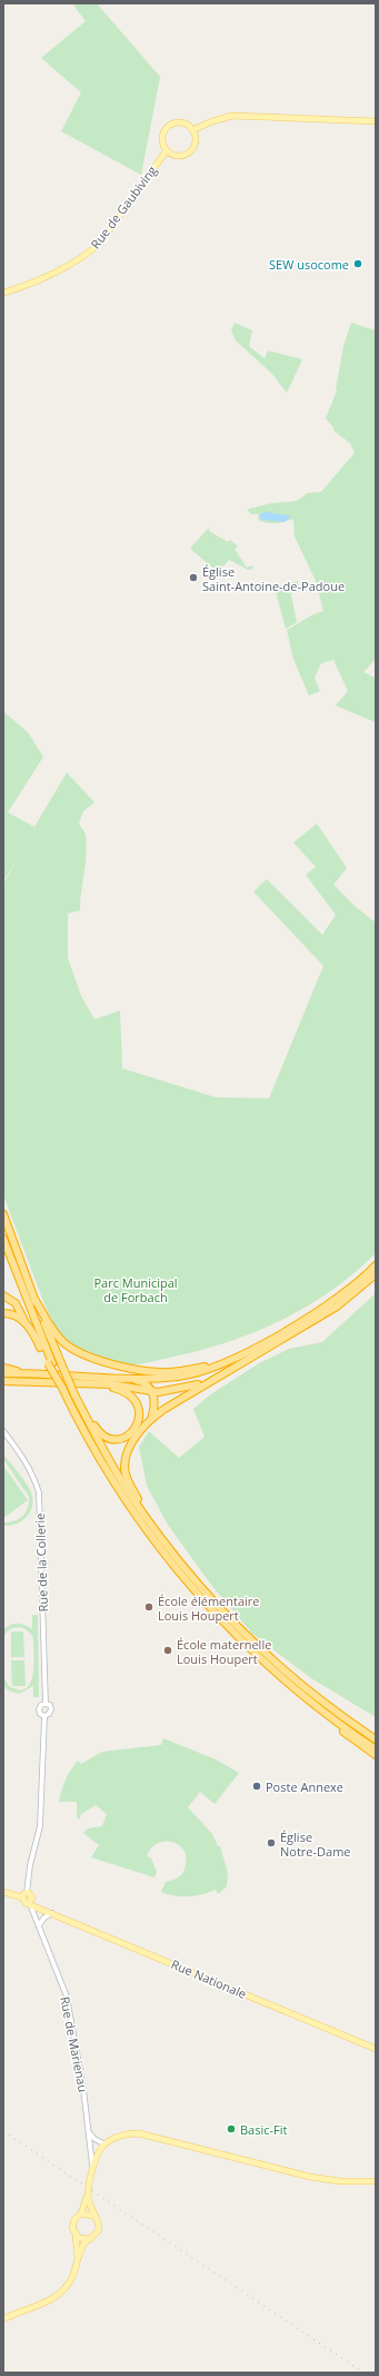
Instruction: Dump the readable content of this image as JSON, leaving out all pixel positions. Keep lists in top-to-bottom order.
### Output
{
  "streets": {
    "main road": ["Rue de Gaubiving", "Rue Nationale"],
    "street": ["Rue de la Collerie", "Rue de Marienau"]
  },
  "crossings": [
    ["Rue Nationale", "Rue de Marienau"]
  ],
  "parks": ["Parc Municipal de Forbach"],
  "places": [
    "SEW usocome",
    "Église Saint-Antoine-de-Padoue",
    "École élémentaire Louis Houpert",
    "École maternelle Louis Houpert",
    "Poste Annexe",
    "Église Notre-Dame",
    "Basic-Fit"
  ]
}
